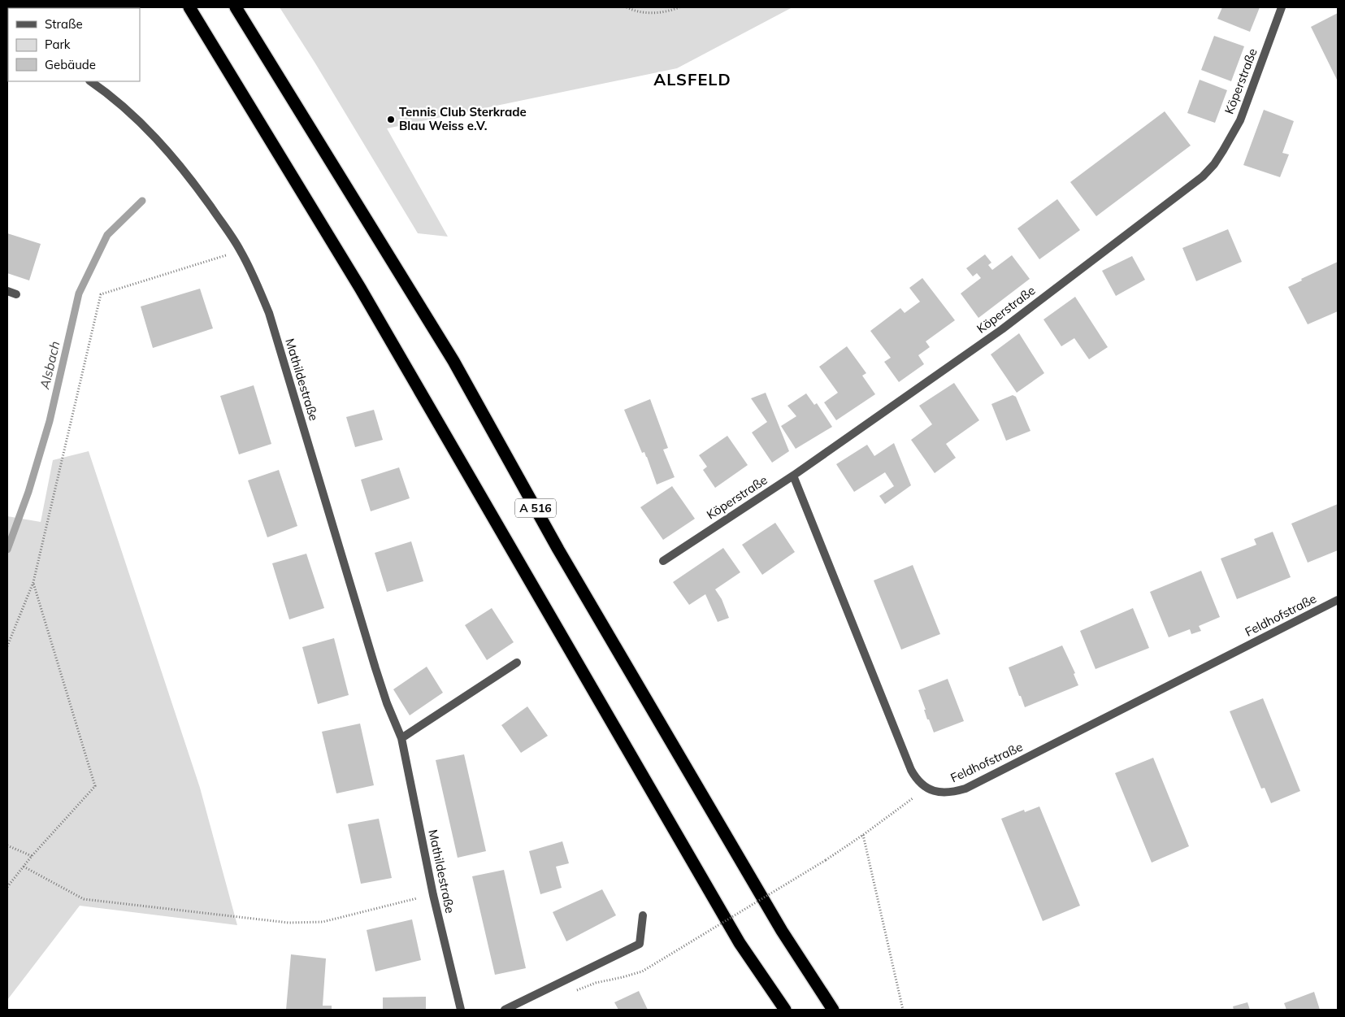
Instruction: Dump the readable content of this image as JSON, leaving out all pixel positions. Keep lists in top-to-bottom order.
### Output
{
  "streets": {
    "highway": ["A 516"],
    "street": ["Köperstraße", "Mathildestraße", "Feldhofstraße"]
  },
  "districts": ["ALSFELD"],
  "water": ["Alsbach"],
  "places": ["Tennis Club Sterkrade Blau Weiss e.V."],
  "legend": ["Straße", "Park", "Gebäude"]
}
